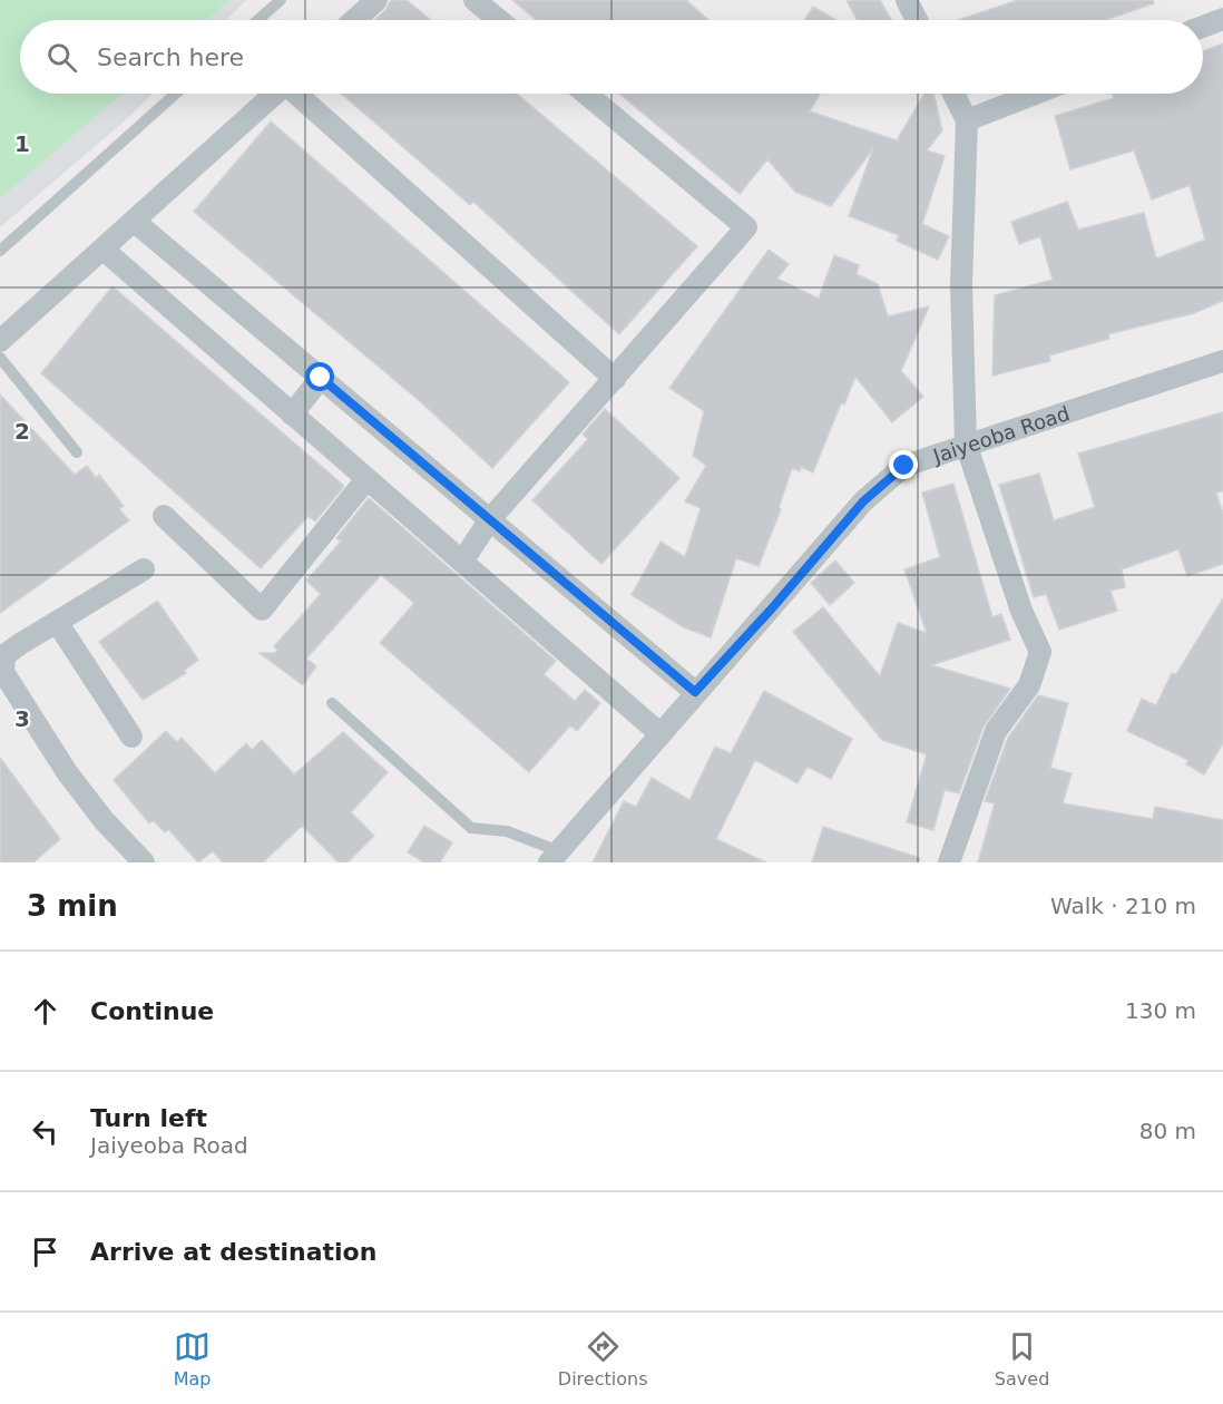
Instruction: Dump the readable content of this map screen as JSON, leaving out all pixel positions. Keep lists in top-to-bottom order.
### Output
{
  "streets": {
    "street": ["Jaiyeoba Road"]
  },
  "page": {
    "search": "Search here",
    "heading": ["3 min", "Walk · 210 m"],
    "list": [
      ["Continue", "130 m"],
      ["Turn left", "Jaiyeoba Road", "80 m"],
      "Arrive at destination"
    ],
    "nav": ["Map", "Directions", "Saved"]
  },
  "grid": {
    "rows": ["1", "2", "3"]
  }
}
